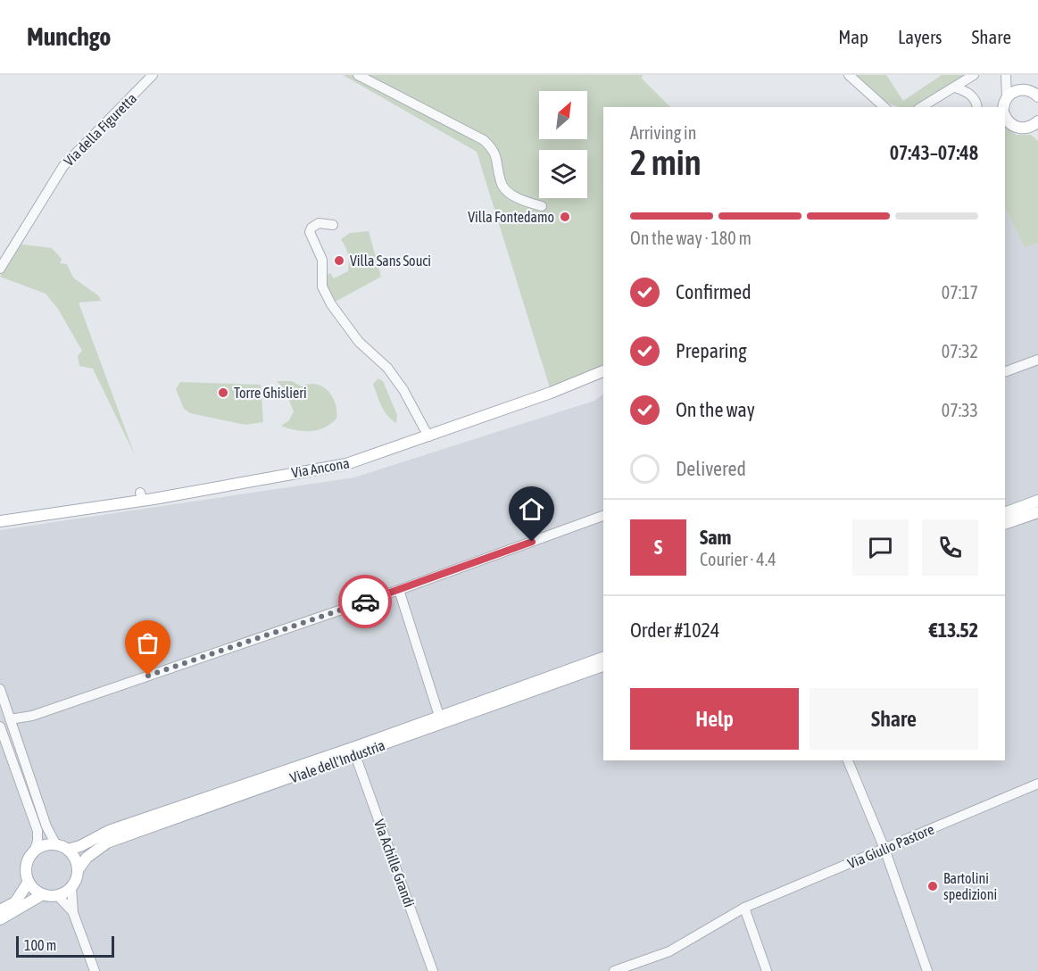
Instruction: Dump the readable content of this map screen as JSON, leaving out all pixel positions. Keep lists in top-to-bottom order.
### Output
{
  "streets": {
    "main road": ["Via Ancona", "Viale dell'Industria"],
    "street": ["Via della Figuretta", "Via Giulio Pastore", "Via Achille Grandi"]
  },
  "crossings": [
    ["Viale dell'Industria", "Via Achille Grandi"]
  ],
  "places": [
    "Villa Fontedamo",
    "Villa Sans Souci",
    "Torre Ghislieri",
    "Bartolini spedizioni"
  ],
  "scale_bar": "100 m",
  "north": "top right",
  "page": {
    "header": "Munchgo",
    "nav": ["Map", "Layers", "Share"],
    "heading": ["2 min", "Arriving in", "07:43–07:48"],
    "panel": [
      "Sam",
      "Courier · 4.4",
      "Order #1024",
      "€13.52"
    ],
    "bar": "On the way · 180 m",
    "list": [
      ["Confirmed", "07:17"],
      ["Preparing", "07:32"],
      ["On the way", "07:33"],
      "Delivered"
    ],
    "round": "S",
    "buttons": ["Help", "Share"],
    "scale": "100 m"
  }
}
